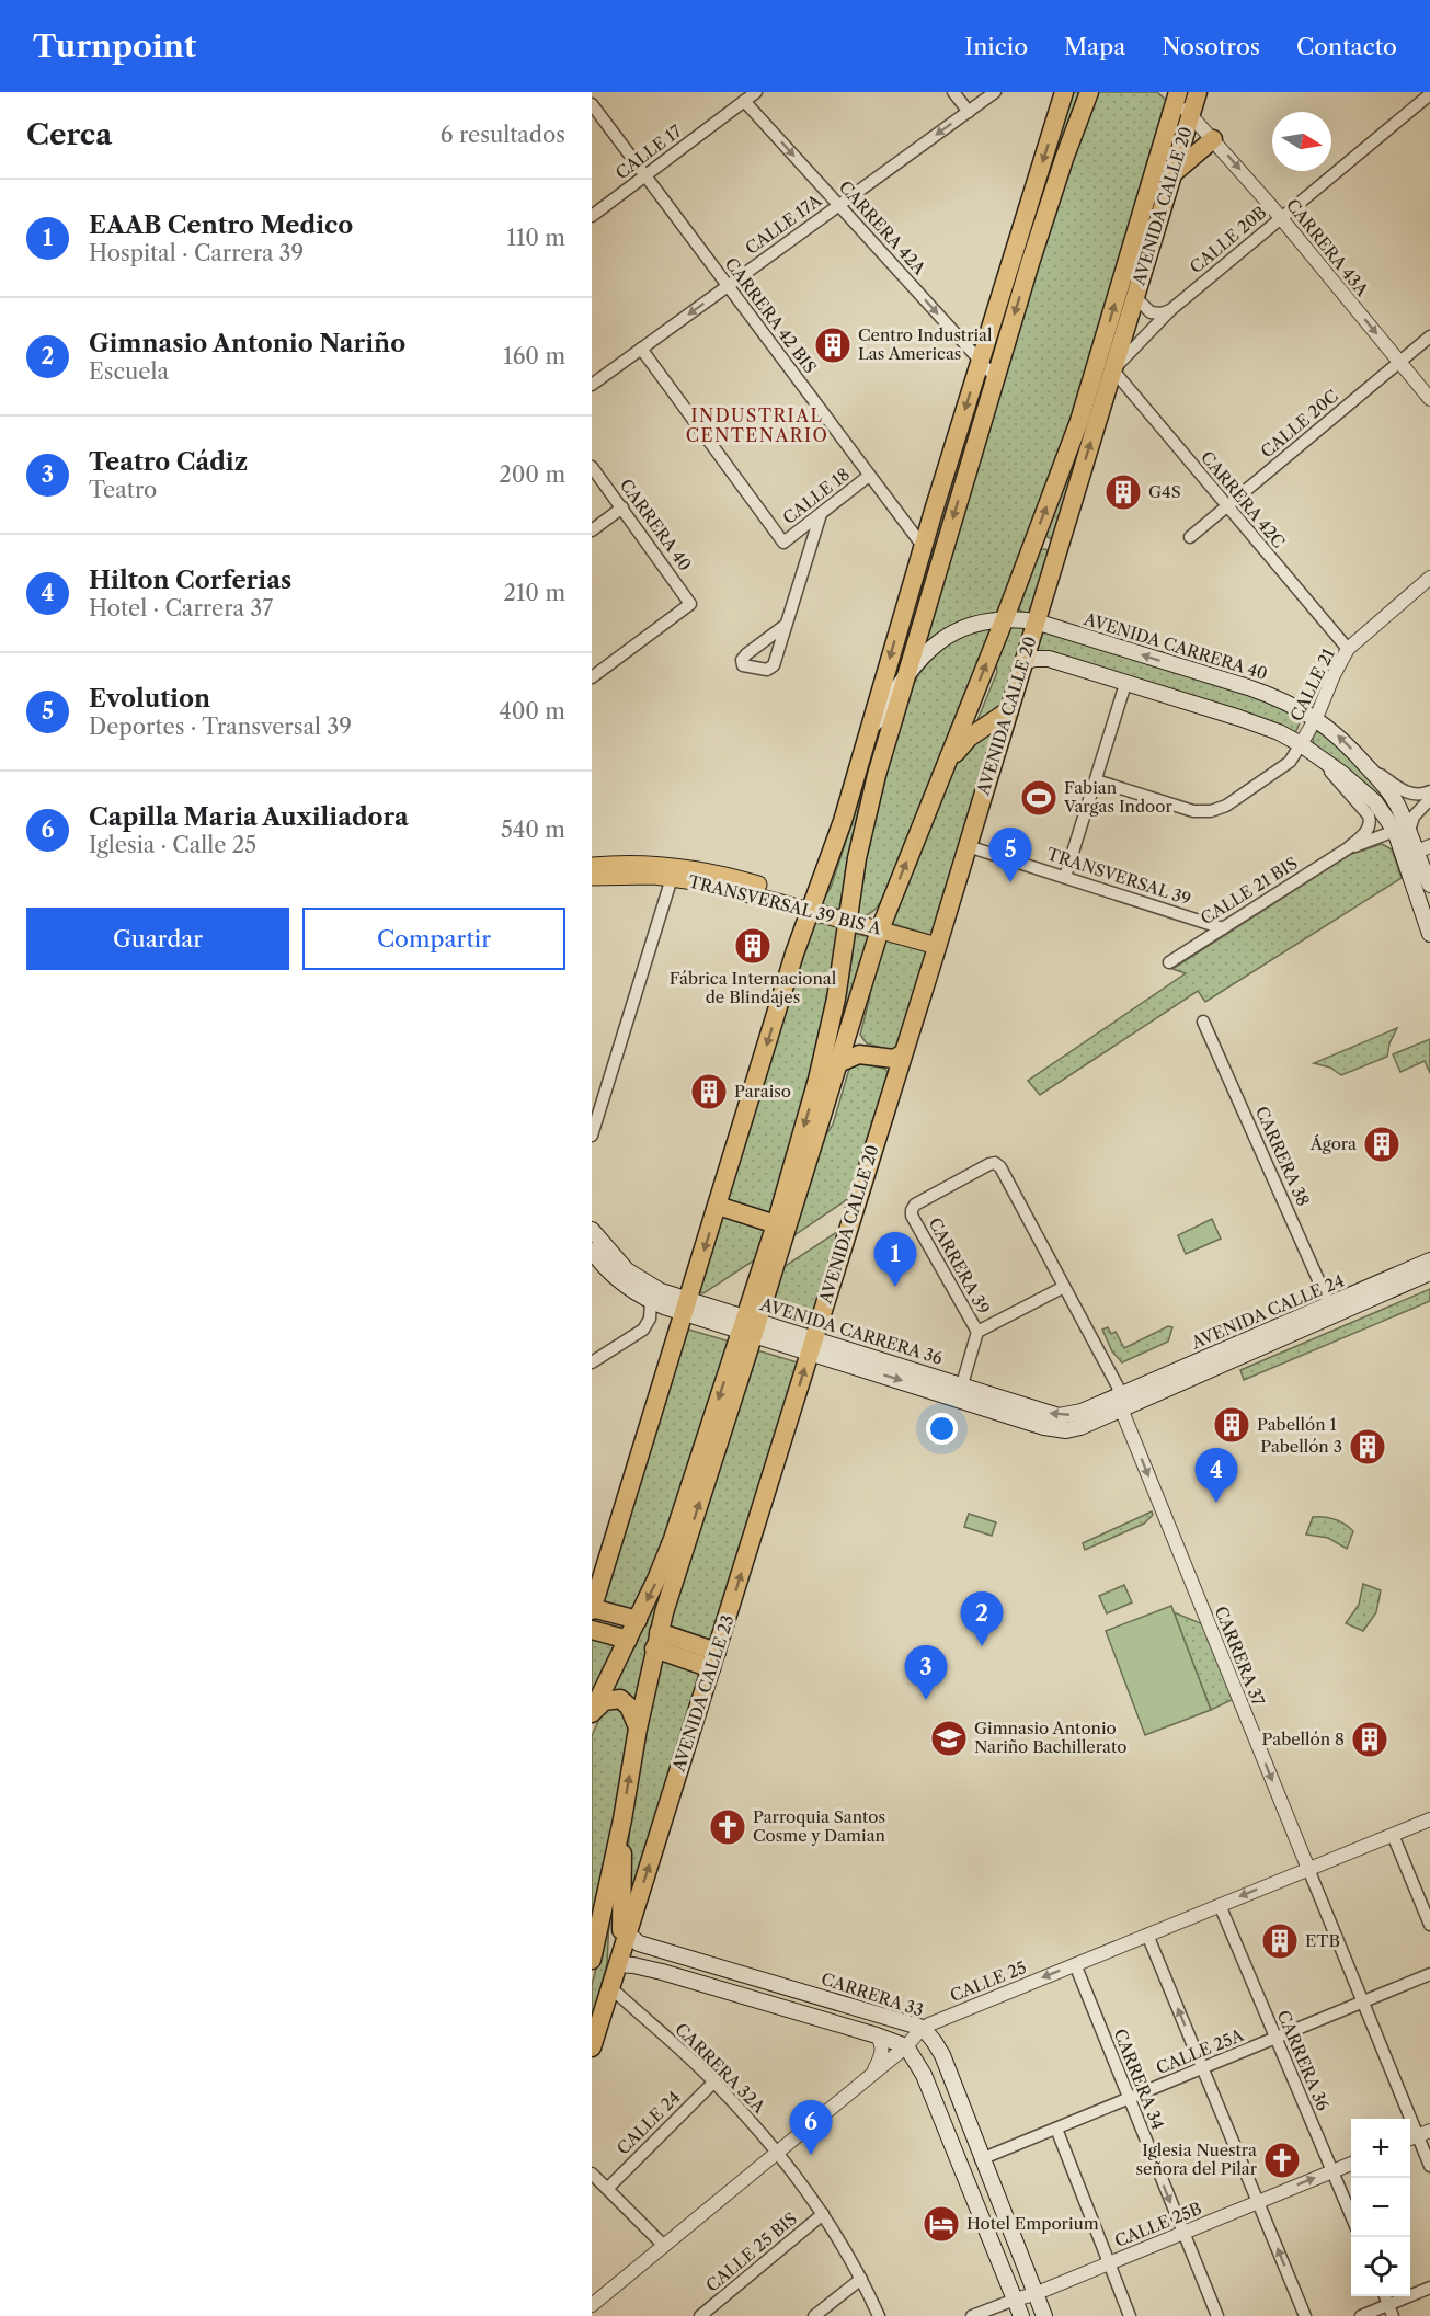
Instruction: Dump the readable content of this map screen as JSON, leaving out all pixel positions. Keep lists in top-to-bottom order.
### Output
{
  "streets": {
    "highway": ["AVENIDA CALLE 20", "AVENIDA CALLE 23"],
    "main road": [
      "AVENIDA CARRERA 40",
      "TRANSVERSAL 39 BIS A",
      "AVENIDA CALLE 24",
      "AVENIDA CARRERA 36",
      "CARRERA 33"
    ],
    "street": [
      "CALLE 17",
      "CALLE 17A",
      "CARRERA 42A",
      "CALLE 20B",
      "CARRERA 43A",
      "CARRERA 42 BIS",
      "CALLE 20C",
      "CALLE 18",
      "CARRERA 42C",
      "CARRERA 40",
      "CALLE 21",
      "TRANSVERSAL 39",
      "CALLE 21 BIS",
      "CARRERA 38",
      "CARRERA 39",
      "CARRERA 37",
      "CALLE 25",
      "CALLE 25A",
      "CARRERA 36",
      "CARRERA 32A",
      "CARRERA 34",
      "CALLE 24",
      "CALLE 25B",
      "CALLE 25 BIS"
    ]
  },
  "crossings": [
    ["CALLE 17", "CARRERA 42A"],
    ["CALLE 17", "CARRERA 42 BIS"],
    ["AVENIDA CALLE 20", "CALLE 20B"],
    ["AVENIDA CALLE 20", "CARRERA 43A"],
    ["AVENIDA CALLE 20", "CARRERA 42C"],
    ["AVENIDA CALLE 20", "AVENIDA CARRERA 40"],
    ["AVENIDA CALLE 20", "TRANSVERSAL 39"],
    ["AVENIDA CALLE 20", "TRANSVERSAL 39 BIS A"],
    ["AVENIDA CALLE 20", "AVENIDA CARRERA 36"],
    ["AVENIDA CALLE 20", "AVENIDA CALLE 23"],
    ["CALLE 17A", "CARRERA 42A"],
    ["CALLE 17A", "CARRERA 42 BIS"],
    ["CALLE 17A", "CALLE 18"],
    ["CALLE 20B", "CARRERA 43A"],
    ["CALLE 20B", "CARRERA 42C"],
    ["CARRERA 43A", "CALLE 20C"],
    ["CARRERA 42 BIS", "CALLE 18"],
    ["CALLE 20C", "CARRERA 42C"],
    ["CARRERA 42C", "CALLE 21"],
    ["AVENIDA CARRERA 40", "CALLE 21"],
    ["AVENIDA CARRERA 40", "CALLE 21 BIS"],
    ["CALLE 21", "CALLE 21 BIS"],
    ["TRANSVERSAL 39", "CALLE 21 BIS"],
    ["CARRERA 38", "AVENIDA CALLE 24"],
    ["CARRERA 39", "CARRERA 37"],
    ["AVENIDA CALLE 24", "AVENIDA CARRERA 36"],
    ["AVENIDA CALLE 24", "CARRERA 37"],
    ["AVENIDA CARRERA 36", "CARRERA 37"],
    ["AVENIDA CARRERA 36", "AVENIDA CALLE 23"],
    ["CARRERA 37", "CALLE 25"],
    ["CARRERA 37", "CALLE 25A"],
    ["AVENIDA CALLE 23", "CARRERA 33"],
    ["AVENIDA CALLE 23", "CARRERA 32A"],
    ["CALLE 25", "CARRERA 33"],
    ["CALLE 25", "CARRERA 36"],
    ["CALLE 25", "CARRERA 32A"],
    ["CALLE 25", "CARRERA 34"],
    ["CARRERA 33", "CALLE 25A"],
    ["CARRERA 33", "CALLE 25B"],
    ["CALLE 25A", "CARRERA 36"],
    ["CALLE 25A", "CARRERA 34"],
    ["CARRERA 36", "CALLE 25B"],
    ["CARRERA 32A", "CALLE 24"],
    ["CARRERA 32A", "CALLE 25 BIS"],
    ["CARRERA 34", "CALLE 25B"]
  ],
  "one_way": [
    "CALLE 17A",
    "CARRERA 42A",
    "CARRERA 43A",
    "CARRERA 37"
  ],
  "districts": ["INDUSTRIAL CENTENARIO"],
  "places": {
    "building": [
      "Centro Industrial Las Americas",
      "G4S",
      "Fábrica Internacional de Blindajes",
      "Paraiso",
      "Ágora",
      "Pabellón 1",
      "Pabellón 3",
      "Pabellón 8",
      "ETB"
    ],
    "sports": ["Fabian Vargas Indoor"],
    "school or university": ["Gimnasio Antonio Nariño Bachillerato"],
    "church": ["Parroquia Santos Cosme y Damian", "Iglesia Nuestra señora del Pilar"],
    "hotel": ["Hotel Emporium"]
  },
  "north": "right",
  "page": {
    "header": "Turnpoint",
    "nav": [
      "Inicio",
      "Mapa",
      "Nosotros",
      "Contacto"
    ],
    "heading": ["Cerca", "6 resultados"],
    "list": [
      {
        "mark": "1",
        "name": "EAAB Centro Medico",
        "note": "Hospital · Carrera 39",
        "value": "110 m"
      },
      {
        "mark": "2",
        "name": "Gimnasio Antonio Nariño",
        "note": "Escuela",
        "value": "160 m"
      },
      {
        "mark": "3",
        "name": "Teatro Cádiz",
        "note": "Teatro",
        "value": "200 m"
      },
      {
        "mark": "4",
        "name": "Hilton Corferias",
        "note": "Hotel · Carrera 37",
        "value": "210 m"
      },
      {
        "mark": "5",
        "name": "Evolution",
        "note": "Deportes · Transversal 39",
        "value": "400 m"
      },
      {
        "mark": "6",
        "name": "Capilla Maria Auxiliadora",
        "note": "Iglesia · Calle 25",
        "value": "540 m"
      }
    ],
    "pins": [
      "5",
      "1",
      "4",
      "2",
      "3",
      "6"
    ],
    "buttons": ["Guardar", "Compartir"],
    "map_buttons": ["+", "−"]
  }
}
